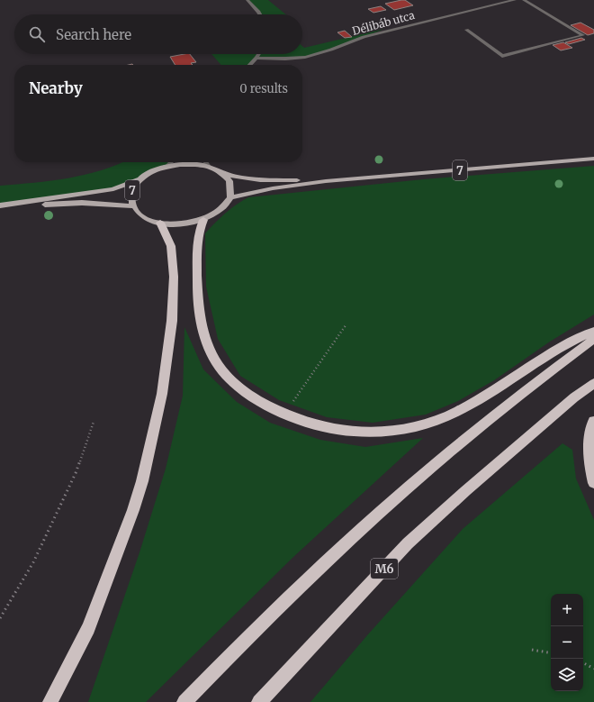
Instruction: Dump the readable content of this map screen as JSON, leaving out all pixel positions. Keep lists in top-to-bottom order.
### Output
{
  "streets": {
    "highway": ["M6"],
    "main road": ["7"],
    "street": ["Délibáb utca"]
  },
  "page": {
    "search": "Search here",
    "heading": ["Nearby", "0 results"],
    "map_buttons": ["+", "−"]
  }
}
